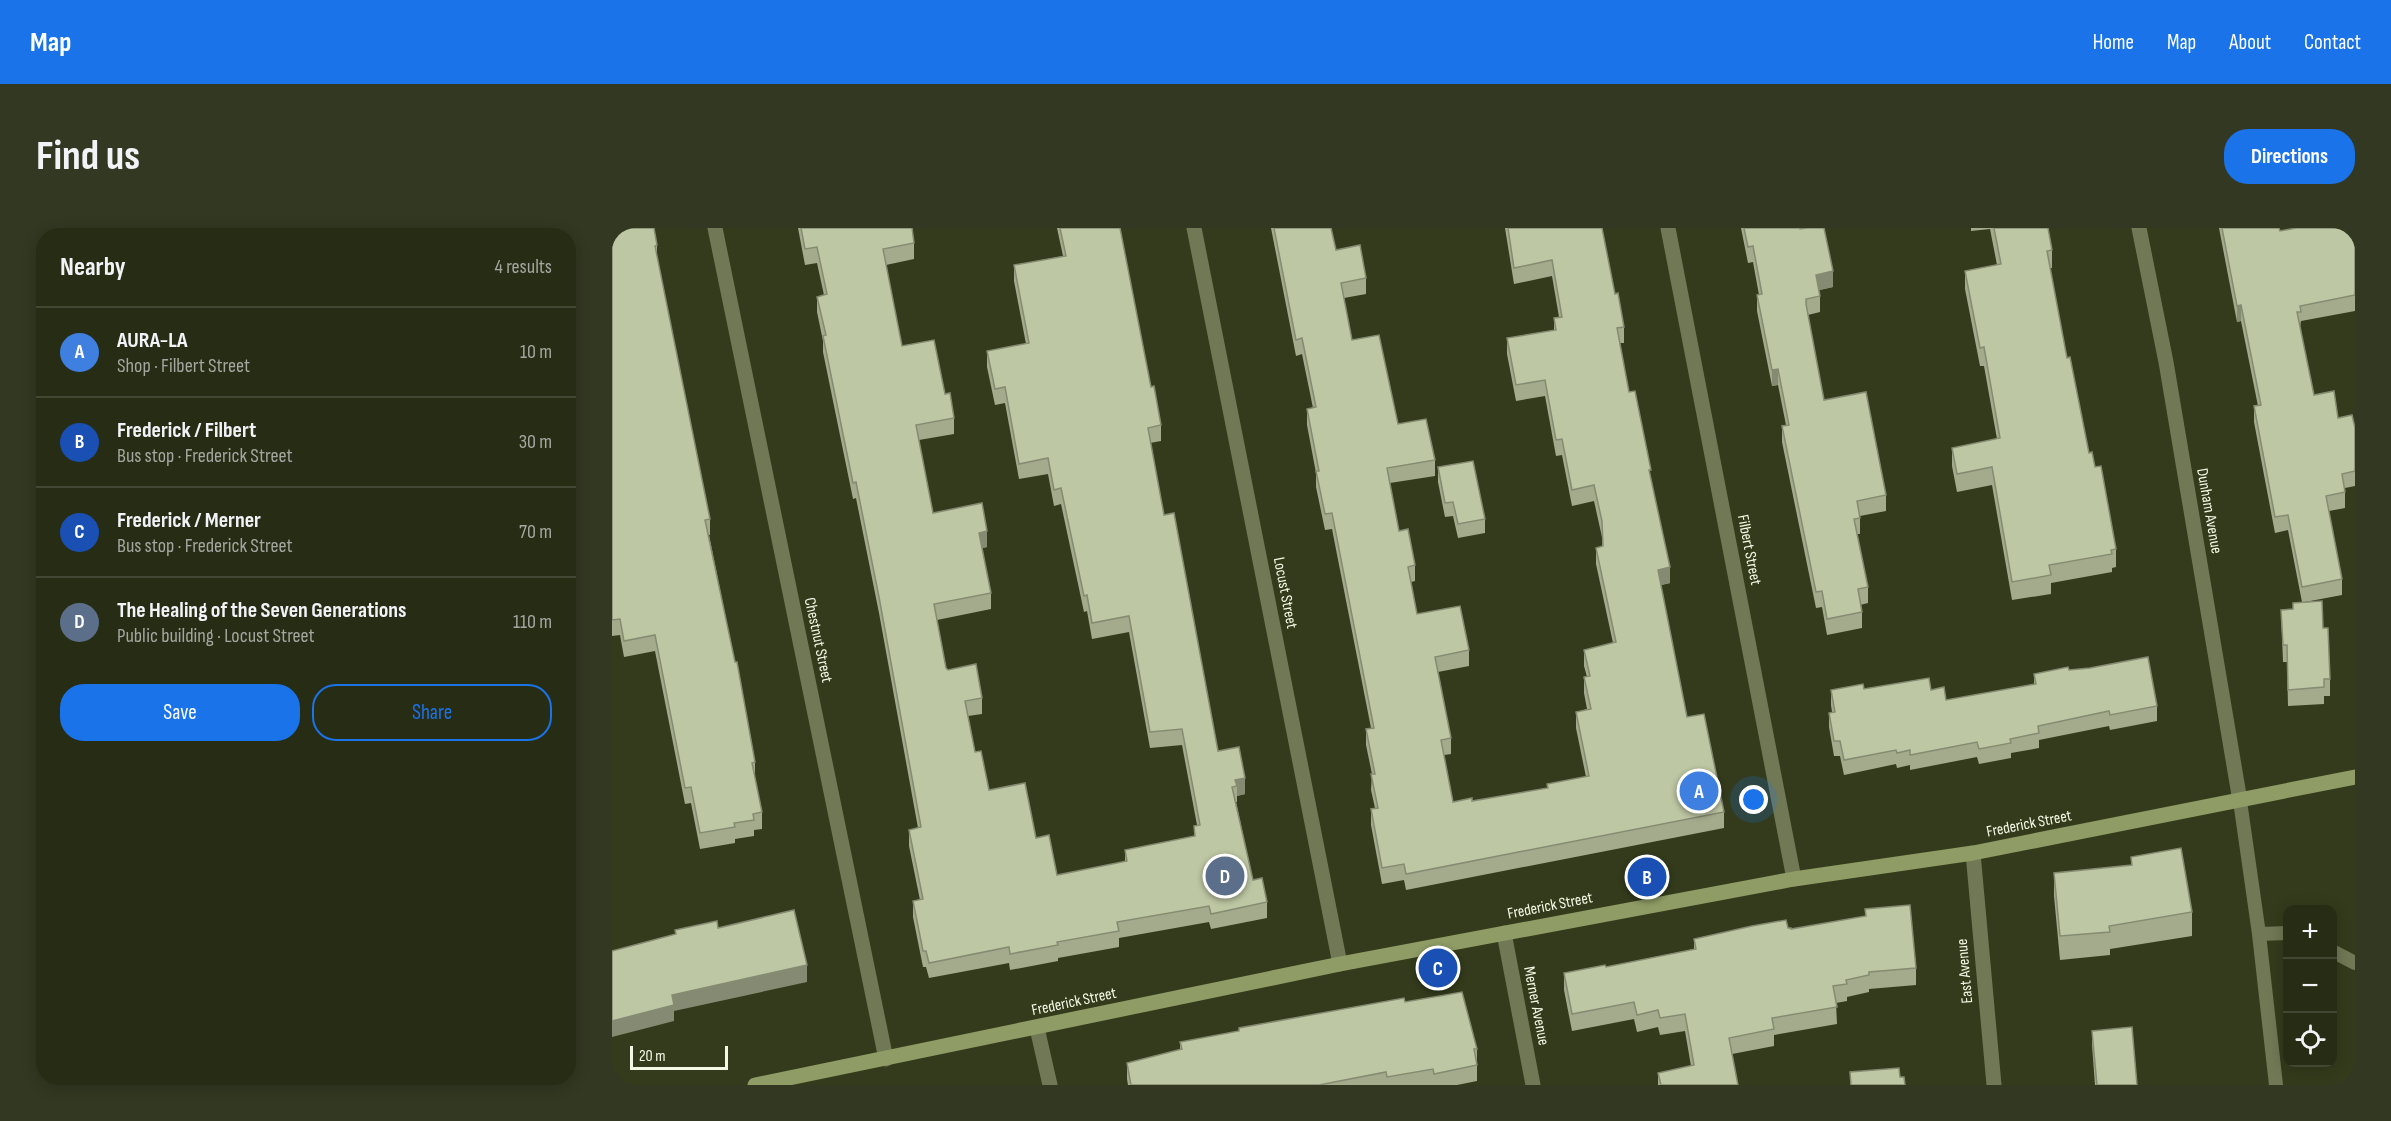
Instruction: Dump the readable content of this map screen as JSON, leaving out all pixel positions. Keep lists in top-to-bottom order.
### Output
{
  "streets": {
    "main road": ["Frederick Street"],
    "street": [
      "Dunham Avenue",
      "Filbert Street",
      "Locust Street",
      "Chestnut Street",
      "East Avenue",
      "Merner Avenue"
    ]
  },
  "crossings": [
    ["Dunham Avenue", "Frederick Street"],
    ["Filbert Street", "Frederick Street"],
    ["Locust Street", "Frederick Street"],
    ["Chestnut Street", "Frederick Street"],
    ["Frederick Street", "East Avenue"],
    ["Frederick Street", "Merner Avenue"]
  ],
  "scale_bar": "20 m",
  "page": {
    "header": "Map",
    "nav": [
      "Home",
      "Map",
      "About",
      "Contact"
    ],
    "buttons": [
      "Directions",
      ["Save", "Share"]
    ],
    "title": "Find us",
    "heading": ["Nearby", "4 results"],
    "list": [
      {
        "mark": "A",
        "name": "AURA-LA",
        "note": "Shop · Filbert Street",
        "value": "10 m"
      },
      {
        "mark": "B",
        "name": "Frederick / Filbert",
        "note": "Bus stop · Frederick Street",
        "value": "30 m"
      },
      {
        "mark": "C",
        "name": "Frederick / Merner",
        "note": "Bus stop · Frederick Street",
        "value": "70 m"
      },
      {
        "mark": "D",
        "name": "The Healing of the Seven Generations",
        "note": "Public building · Locust Street",
        "value": "110 m"
      }
    ],
    "pins": [
      "A",
      "D",
      "B",
      "C"
    ],
    "map_buttons": ["+", "−"],
    "scale": "20 m"
  }
}
